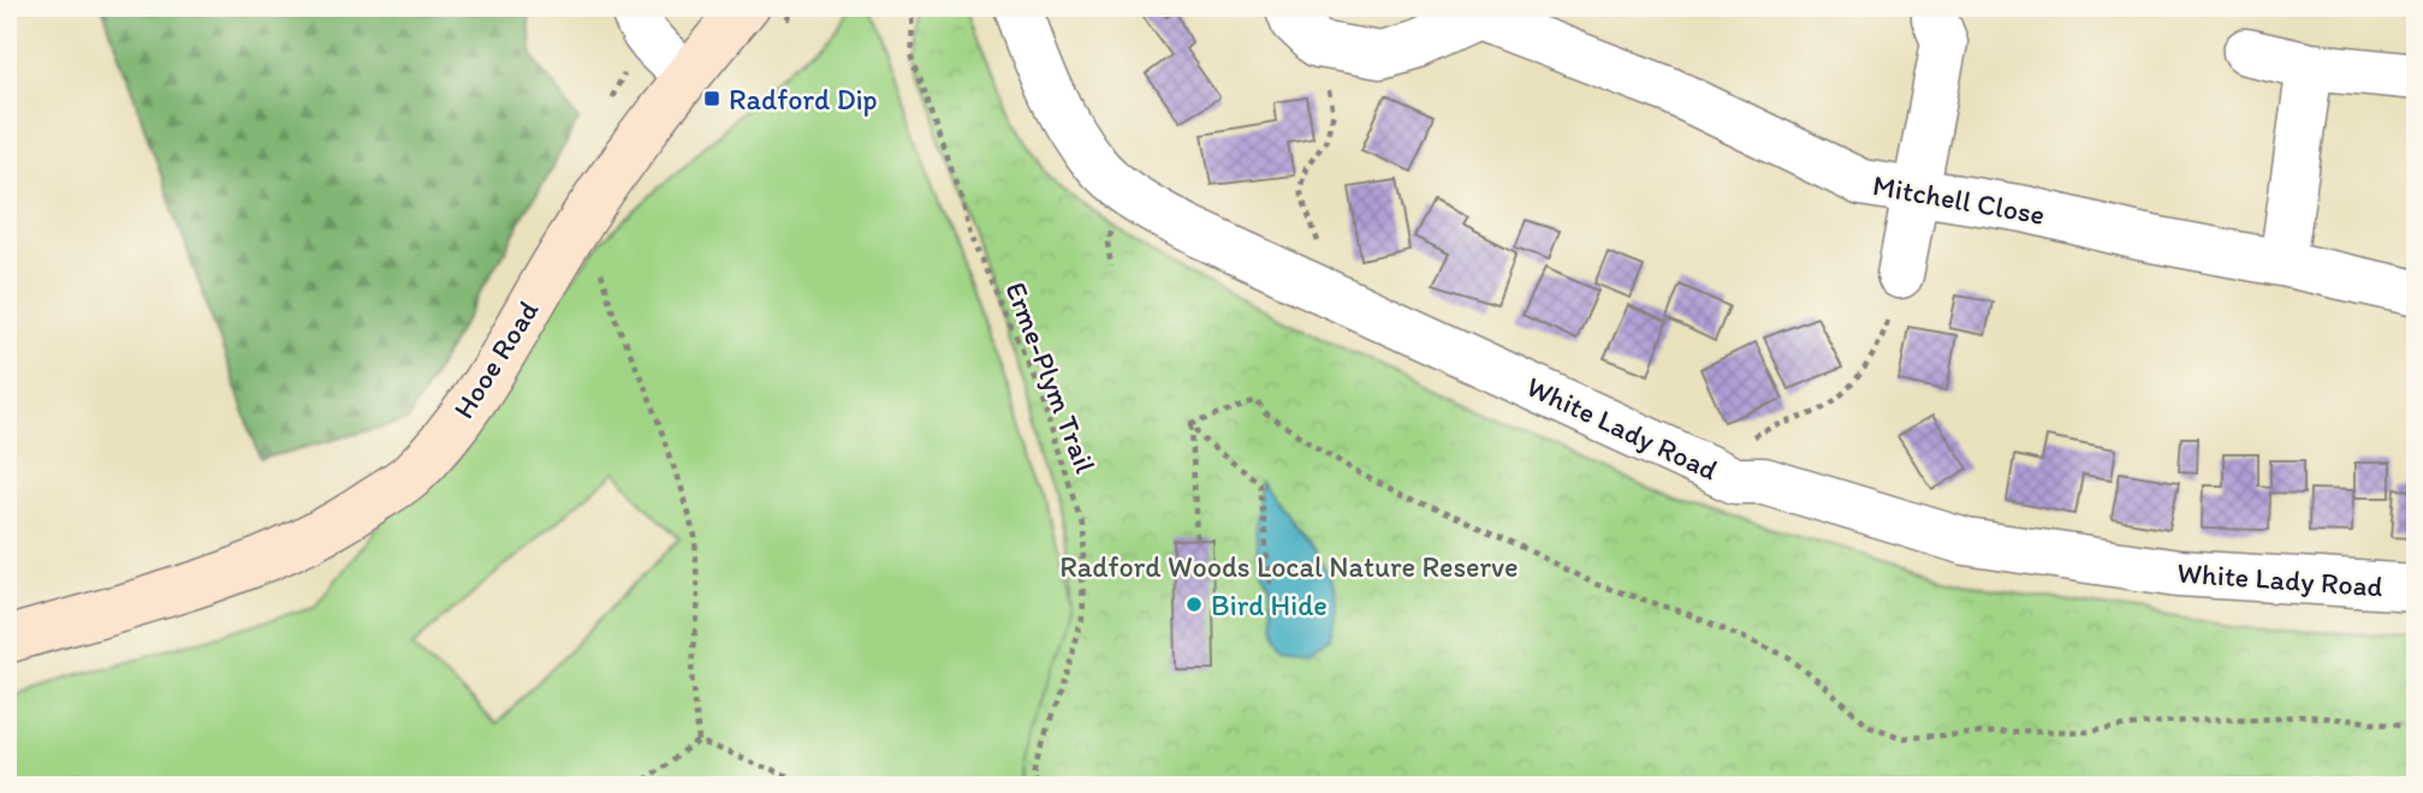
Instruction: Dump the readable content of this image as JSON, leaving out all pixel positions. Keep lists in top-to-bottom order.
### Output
{
  "streets": {
    "street": ["Mitchell Close", "Hooe Road", "White Lady Road"],
    "path": ["Erme-Plym Trail"]
  },
  "parks": ["Radford Woods Local Nature Reserve"],
  "places": {
    "transit": ["Radford Dip"],
    "other": ["Bird Hide"]
  }
}
